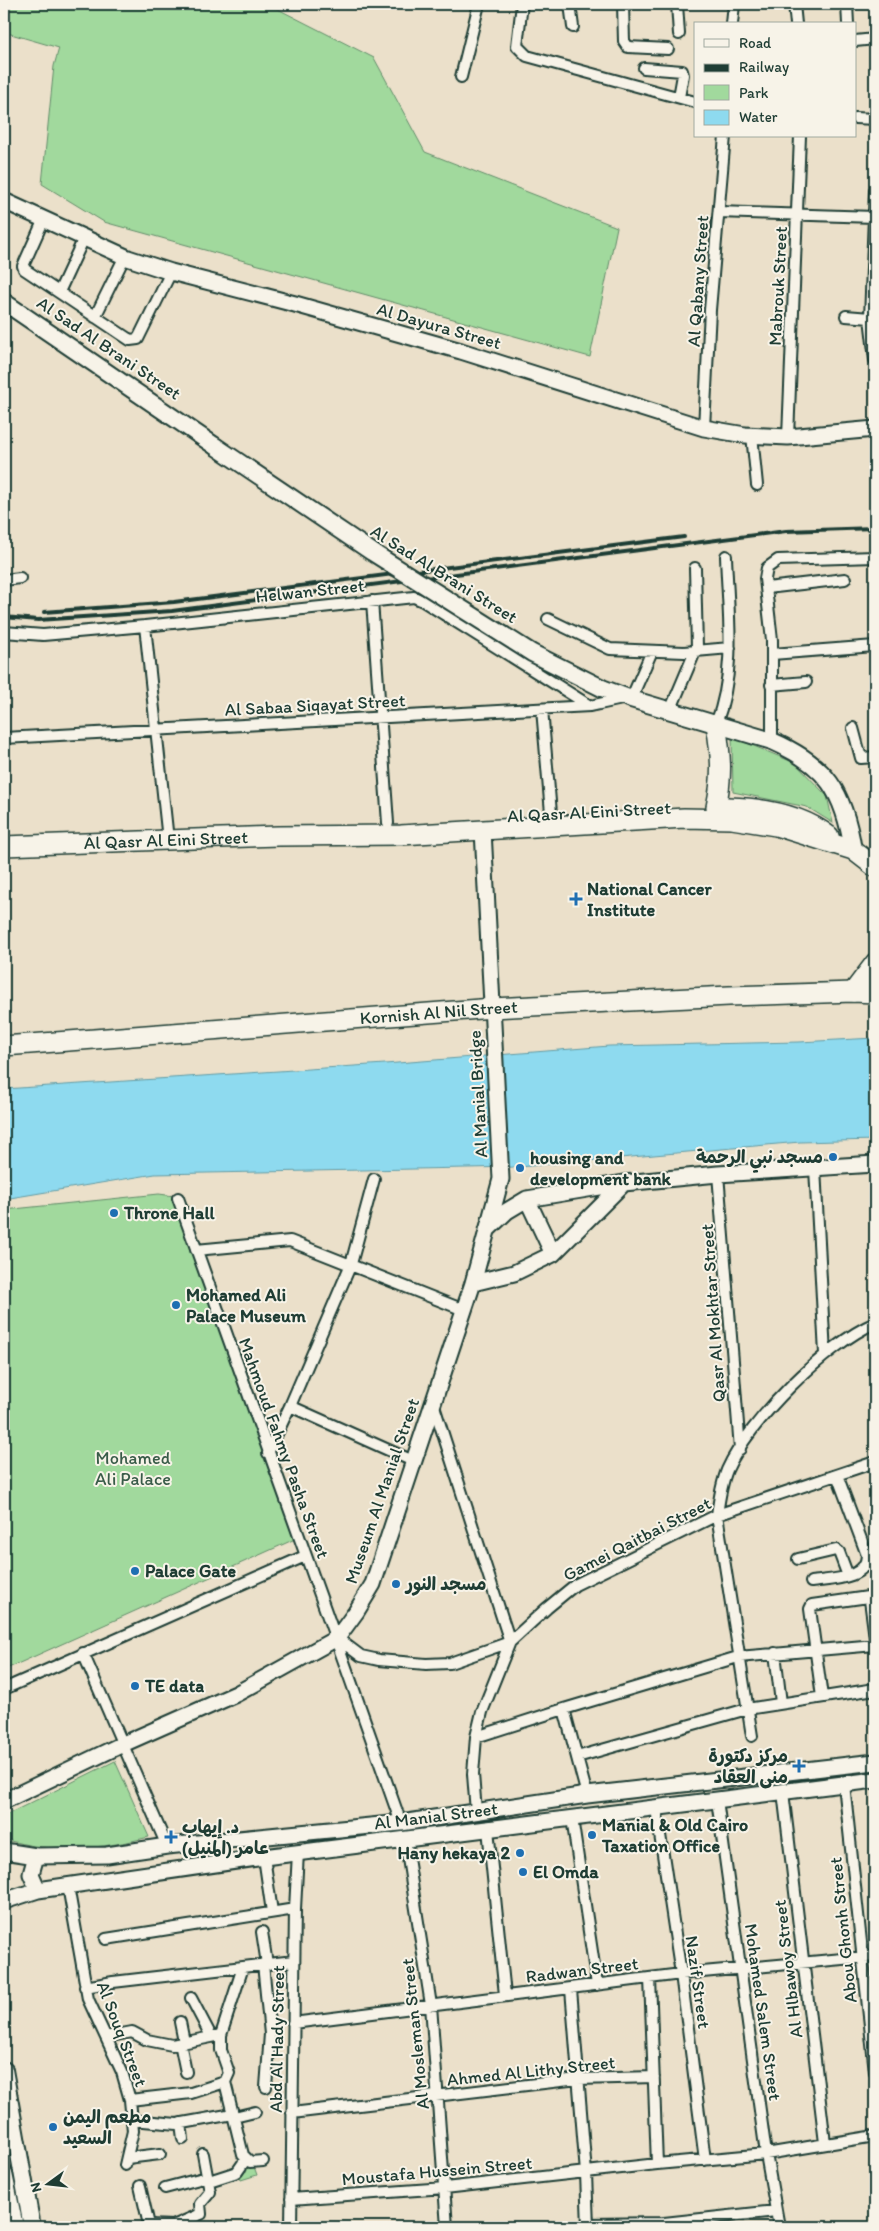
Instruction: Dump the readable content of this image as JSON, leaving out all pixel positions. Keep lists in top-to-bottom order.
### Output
{
  "streets": {
    "highway": ["Al Qasr Al Eini Street", "Kornish Al Nil Street"],
    "main road": ["Al Sad Al Brani Street"],
    "street": [
      "Al Qabany Street",
      "Mabrouk Street",
      "Al Dayura Street",
      "Helwan Street",
      "Al Sabaa Siqayat Street",
      "Al Manial Bridge",
      "Qasr Al Mokhtar Street",
      "Mahmoud Fahmy Pasha Street",
      "Museum Al Manial Street",
      "Gamei Qaitbai Street",
      "Al Manial Street",
      "Abou Ghonh Street",
      "Al Hlbawoy Street",
      "Radwan Street",
      "Nazif Street",
      "Mohamed Salem Street",
      "Al Souq Street",
      "Al Mosleman Street",
      "Abd Al Hady Street",
      "Ahmed Al Lithy Street",
      "Moustafa Hussein Street"
    ]
  },
  "crossings": [
    ["Al Qabany Street", "Al Dayura Street"],
    ["Mabrouk Street", "Al Dayura Street"],
    ["Al Sad Al Brani Street", "Al Sabaa Siqayat Street"],
    ["Al Sad Al Brani Street", "Al Qasr Al Eini Street"],
    ["Helwan Street", "Al Sabaa Siqayat Street"],
    ["Kornish Al Nil Street", "Al Manial Bridge"],
    ["Al Manial Bridge", "Museum Al Manial Street"],
    ["Mahmoud Fahmy Pasha Street", "Museum Al Manial Street"],
    ["Mahmoud Fahmy Pasha Street", "Al Manial Street"],
    ["Gamei Qaitbai Street", "Al Manial Street"],
    ["Al Manial Street", "Abou Ghonh Street"],
    ["Al Manial Street", "Al Hlbawoy Street"],
    ["Al Manial Street", "Nazif Street"],
    ["Al Manial Street", "Mohamed Salem Street"],
    ["Al Manial Street", "Al Souq Street"],
    ["Al Manial Street", "Al Mosleman Street"],
    ["Al Manial Street", "Abd Al Hady Street"],
    ["Abou Ghonh Street", "Radwan Street"],
    ["Al Hlbawoy Street", "Radwan Street"],
    ["Al Hlbawoy Street", "Moustafa Hussein Street"],
    ["Radwan Street", "Nazif Street"],
    ["Radwan Street", "Mohamed Salem Street"],
    ["Radwan Street", "Al Mosleman Street"],
    ["Radwan Street", "Abd Al Hady Street"],
    ["Nazif Street", "Moustafa Hussein Street"],
    ["Mohamed Salem Street", "Moustafa Hussein Street"],
    ["Al Mosleman Street", "Ahmed Al Lithy Street"],
    ["Al Mosleman Street", "Moustafa Hussein Street"],
    ["Abd Al Hady Street", "Ahmed Al Lithy Street"],
    ["Abd Al Hady Street", "Moustafa Hussein Street"]
  ],
  "parks": ["Mohamed Ali Palace"],
  "places": {
    "health": ["National Cancer Institute", "مركز دكتورة منى العقاد", "د. إيهاب عامر (المنيل)"],
    "other": [
      "مسجد نبي الرحمة",
      "housing and development bank",
      "Throne Hall",
      "Mohamed Ali Palace Museum",
      "Palace Gate",
      "مسجد النور",
      "TE data",
      "Manial & Old Cairo Taxation Office",
      "Hany hekaya 2",
      "El Omda",
      "مطعم اليمن السعيد"
    ]
  },
  "legend": [
    "Road",
    "Railway",
    "Park",
    "Water"
  ],
  "north": "left"
}
